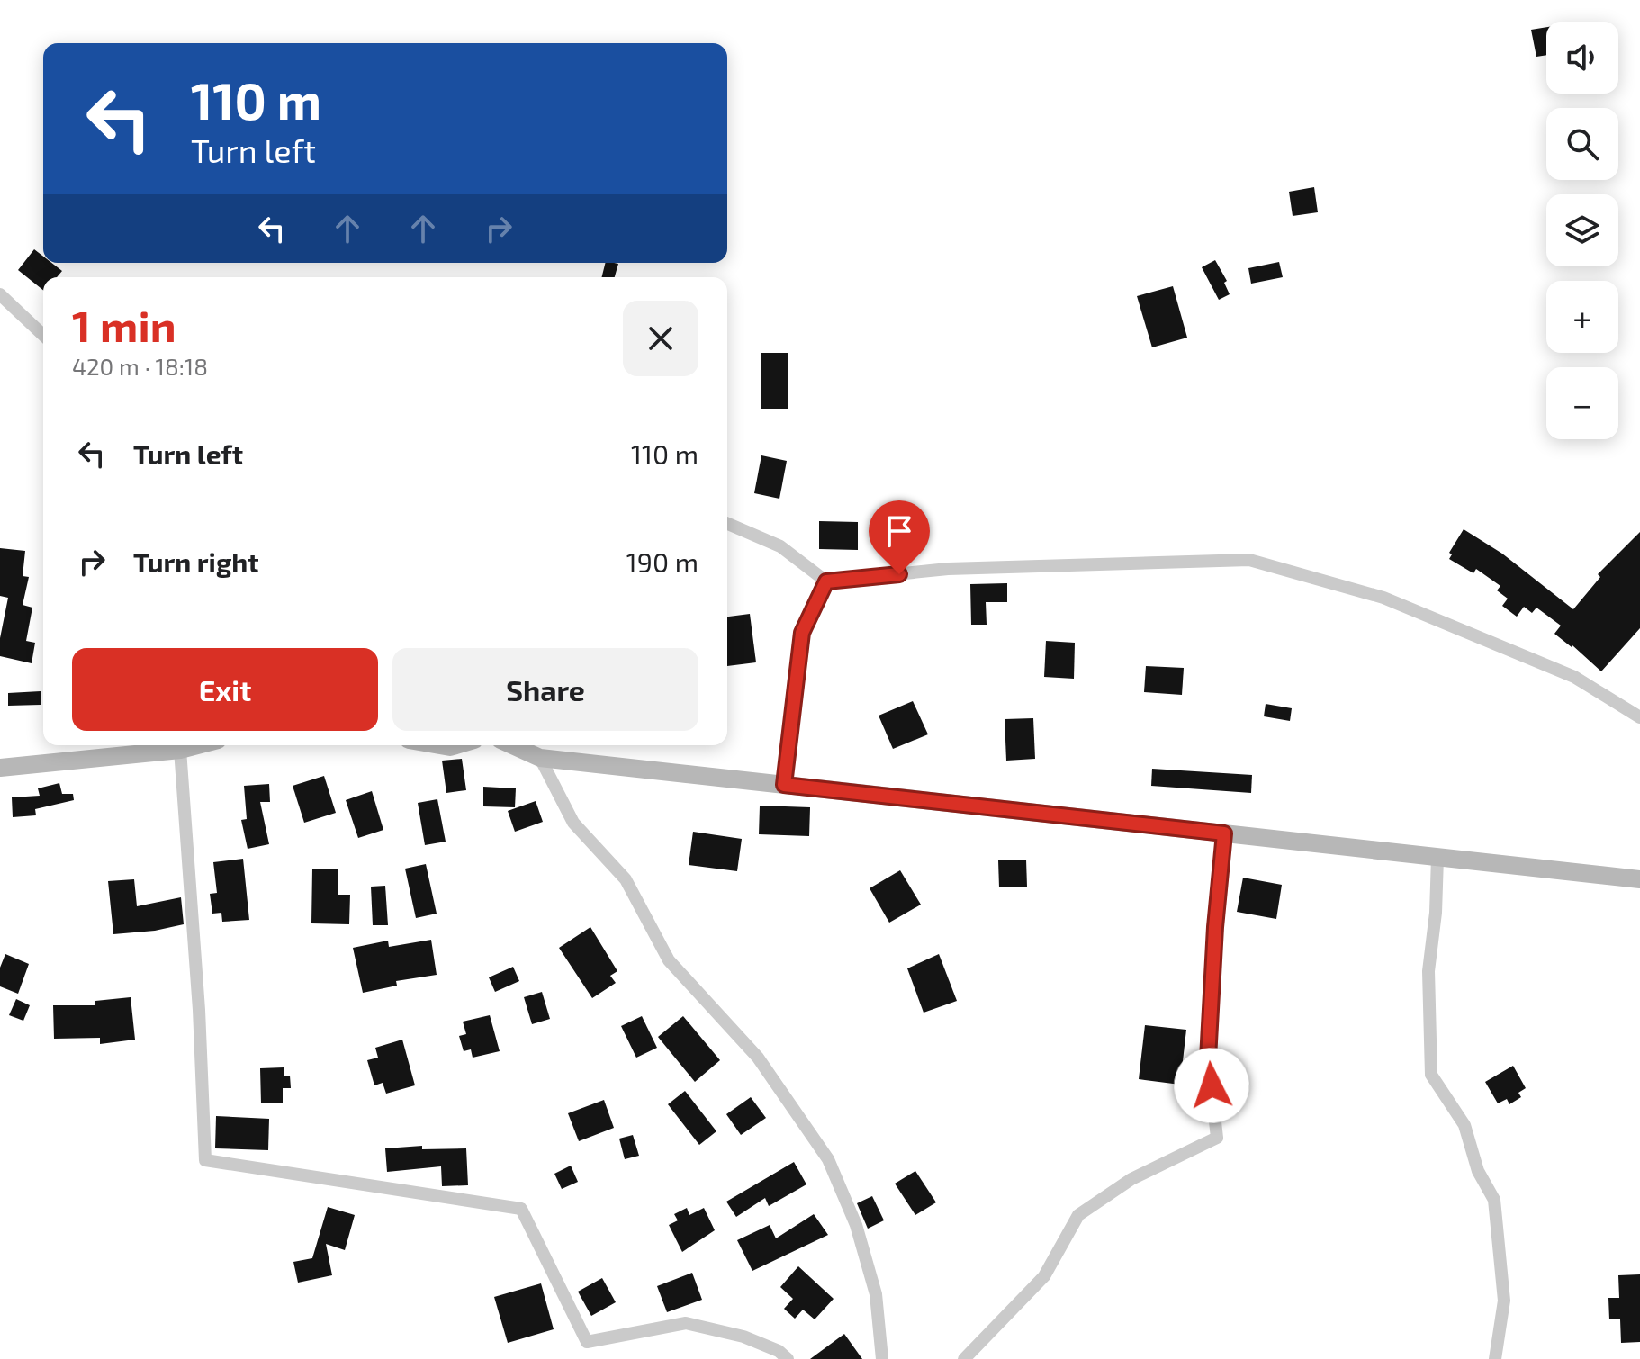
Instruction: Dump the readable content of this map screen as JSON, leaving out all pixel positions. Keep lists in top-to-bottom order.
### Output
{
  "page": {
    "map_buttons": ["+", "−"],
    "turn": ["110 m", "Turn left"],
    "heading": ["1 min", "420 m · 18:18"],
    "list": [
      {
        "name": "Turn left",
        "value": "110 m"
      },
      {
        "name": "Turn right",
        "value": "190 m"
      }
    ],
    "buttons": ["Exit", "Share"]
  }
}
